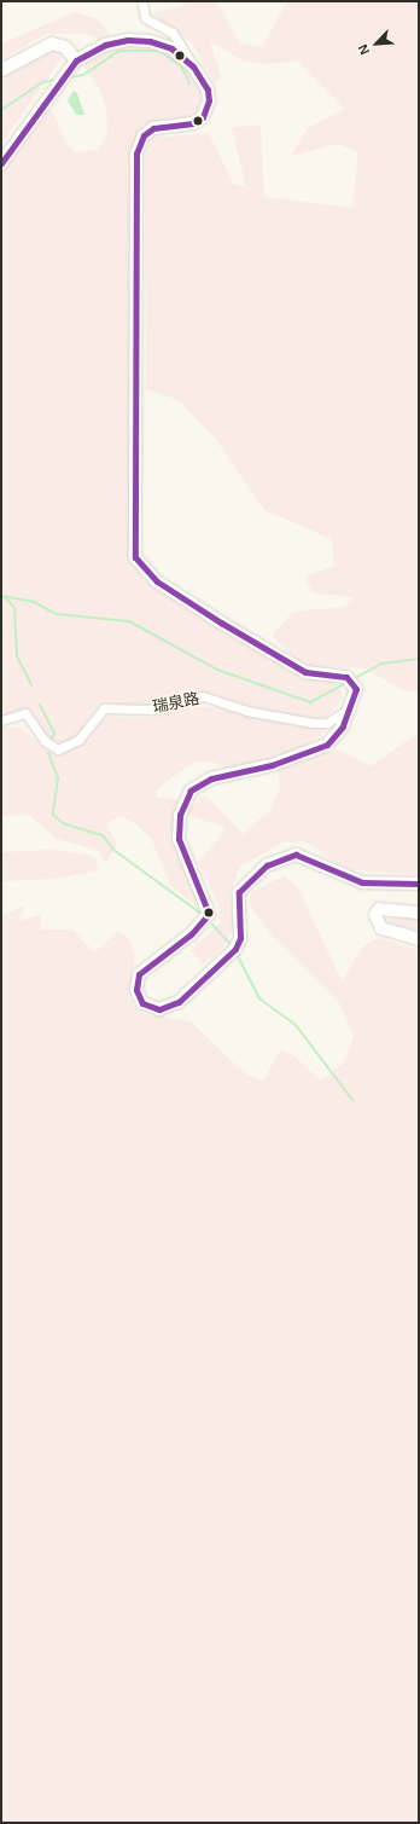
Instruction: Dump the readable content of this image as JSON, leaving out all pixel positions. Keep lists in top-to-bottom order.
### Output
{
  "streets": {
    "street": ["瑞泉路"]
  },
  "north": "bottom left"
}
